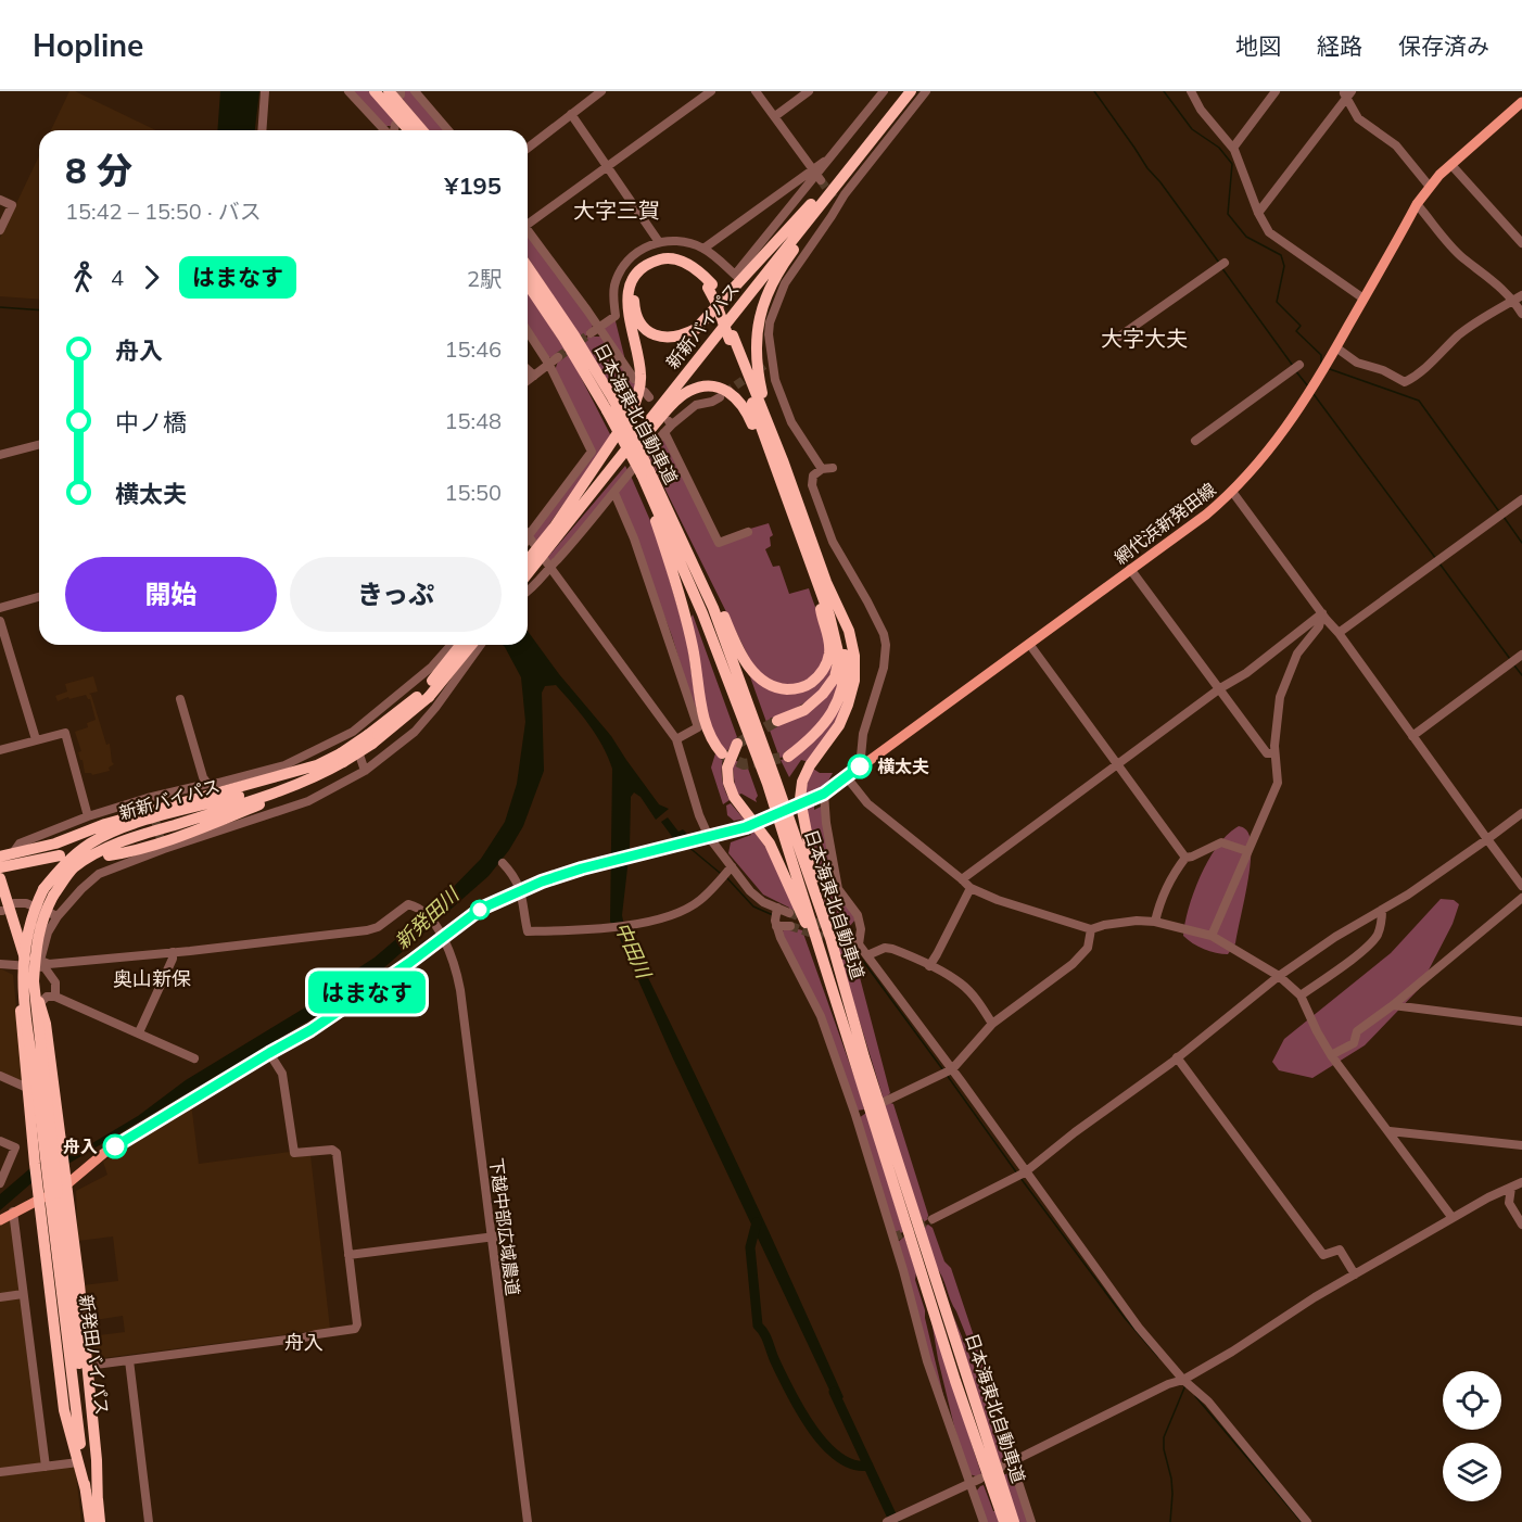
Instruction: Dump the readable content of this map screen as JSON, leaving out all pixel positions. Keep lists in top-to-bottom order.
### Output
{
  "streets": {
    "highway": ["新新バイパス", "日本海東北自動車道", "新発田バイパス"],
    "main road": ["網代浜新発田線"],
    "street": ["下越中部広域農道"]
  },
  "crossings": [
    ["新新バイパス", "新発田バイパス"]
  ],
  "districts": [
    "大字三賀",
    "大字大夫",
    "奥山新保",
    "舟入"
  ],
  "water": ["新発田川", "中田川"],
  "places": ["横太夫", "舟入"],
  "lines": ["bus line はまなす"],
  "page": {
    "header": "Hopline",
    "nav": ["地図", "経路", "保存済み"],
    "on_map": "はまなす",
    "heading": ["8 分", "15:42 – 15:50 · バス", "¥195"],
    "legs": ["4", "はまなす", "2駅"],
    "list": [
      {
        "name": "舟入",
        "value": "15:46"
      },
      {
        "name": "中ノ橋",
        "value": "15:48"
      },
      {
        "name": "横太夫",
        "value": "15:50"
      }
    ],
    "buttons": ["開始", "きっぷ"]
  }
}
